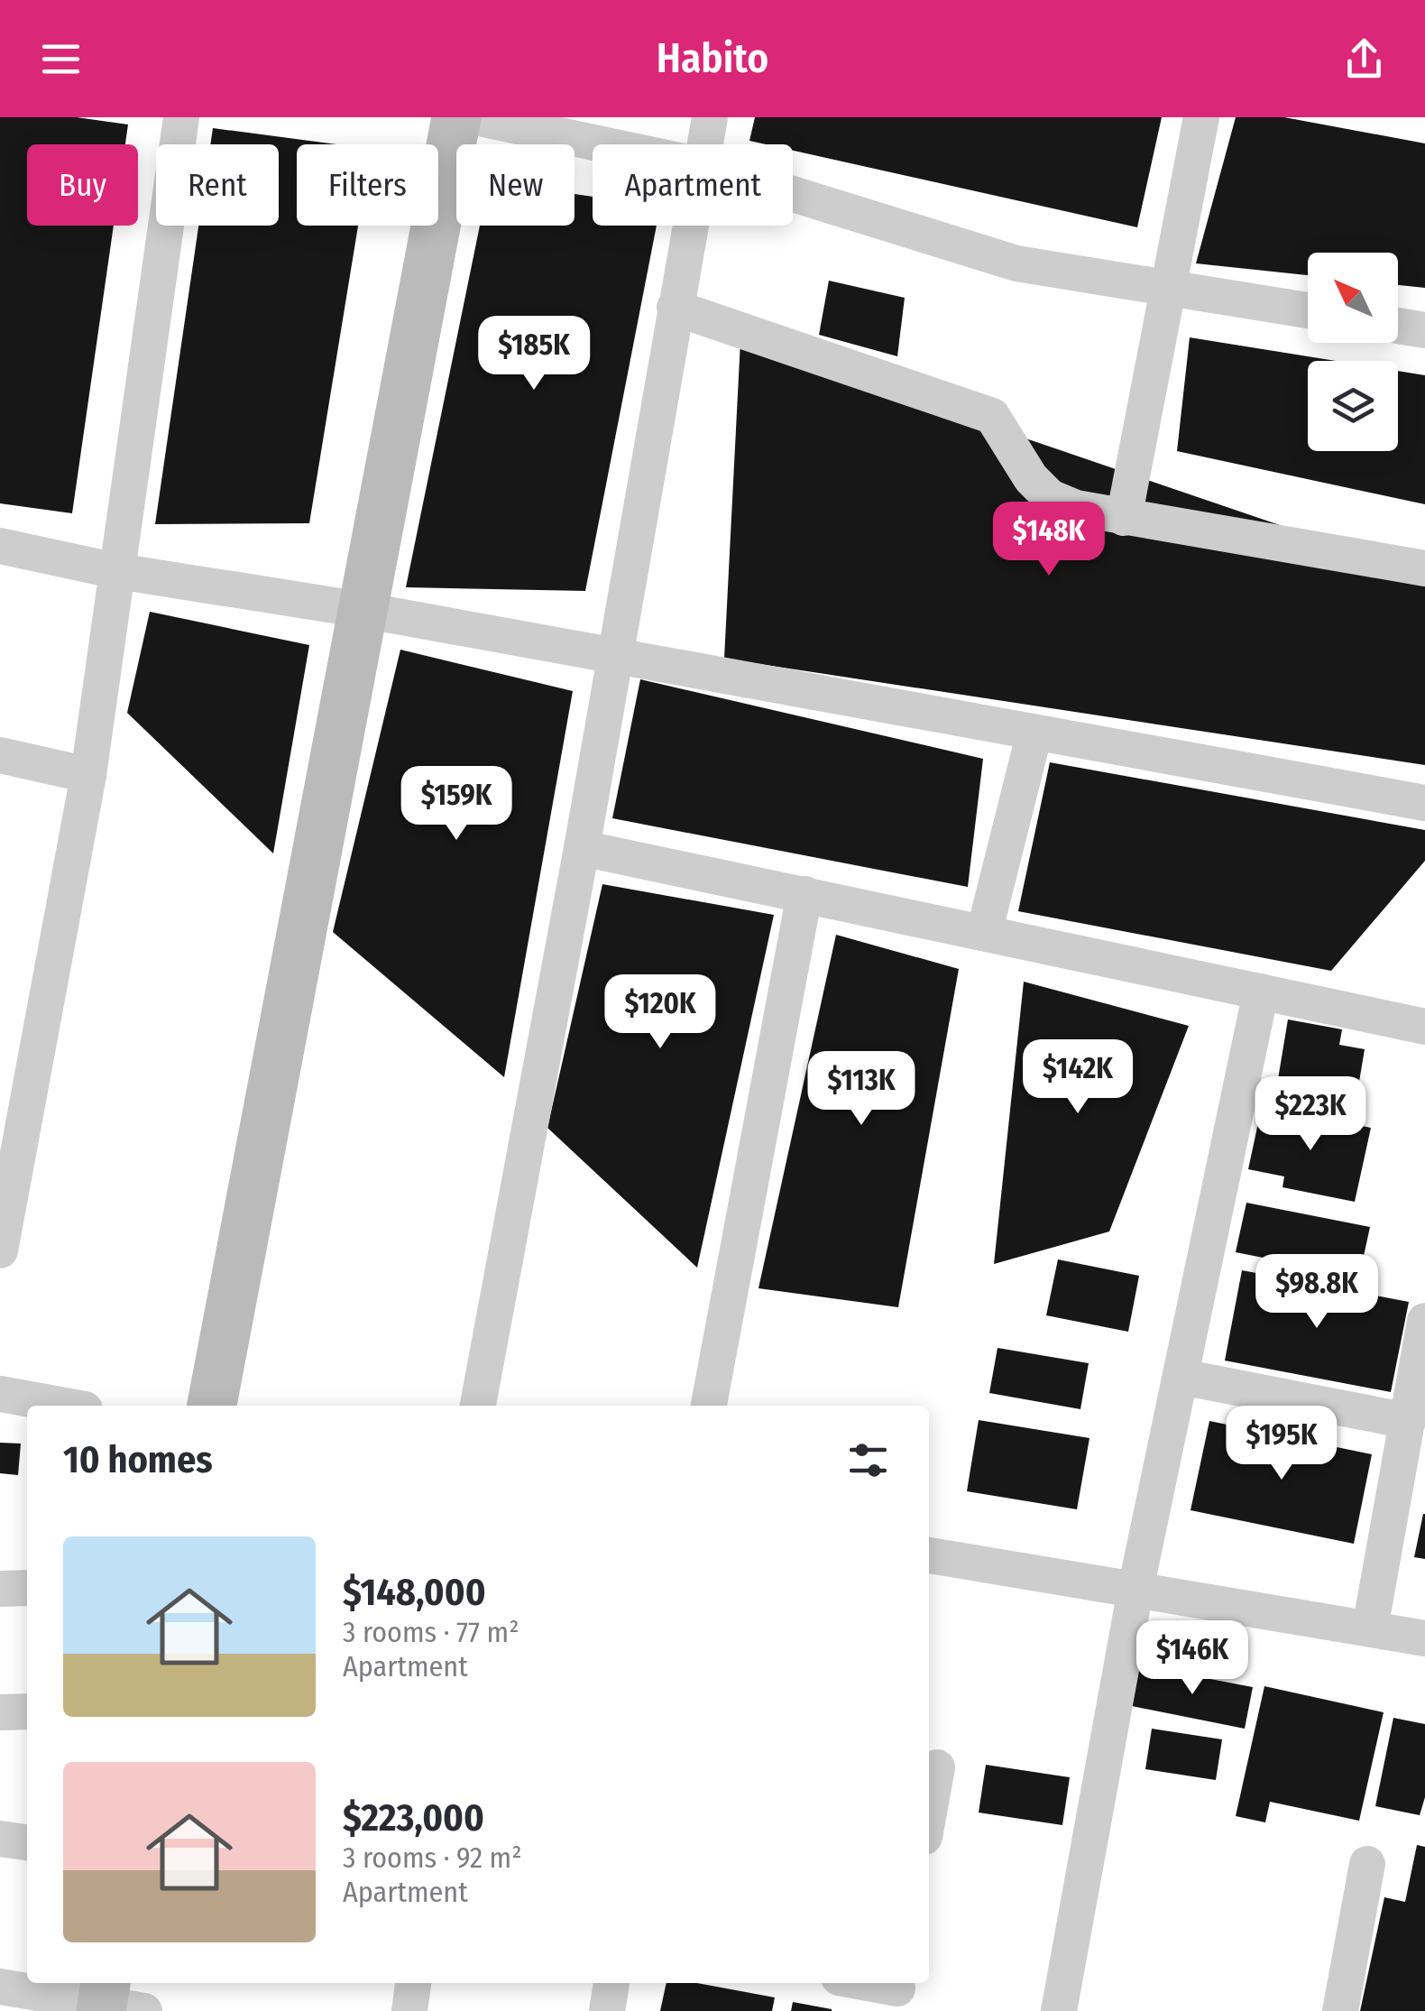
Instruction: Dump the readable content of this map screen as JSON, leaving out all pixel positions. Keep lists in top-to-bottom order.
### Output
{
  "north": "top left",
  "page": {
    "header": "Habito",
    "chip": [
      "Buy",
      "Rent",
      "Filters",
      "New",
      "Apartment"
    ],
    "price": [
      "$185K",
      "$148K",
      "$159K",
      "$120K",
      "$142K",
      "$113K",
      "$223K",
      "$98.8K",
      "$195K",
      "$146K"
    ],
    "heading": "10 homes",
    "list": [
      {
        "name": "$148,000",
        "note": "3 rooms · 77 m² · Apartment"
      },
      {
        "name": "$223,000",
        "note": "3 rooms · 92 m² · Apartment"
      }
    ]
  }
}
